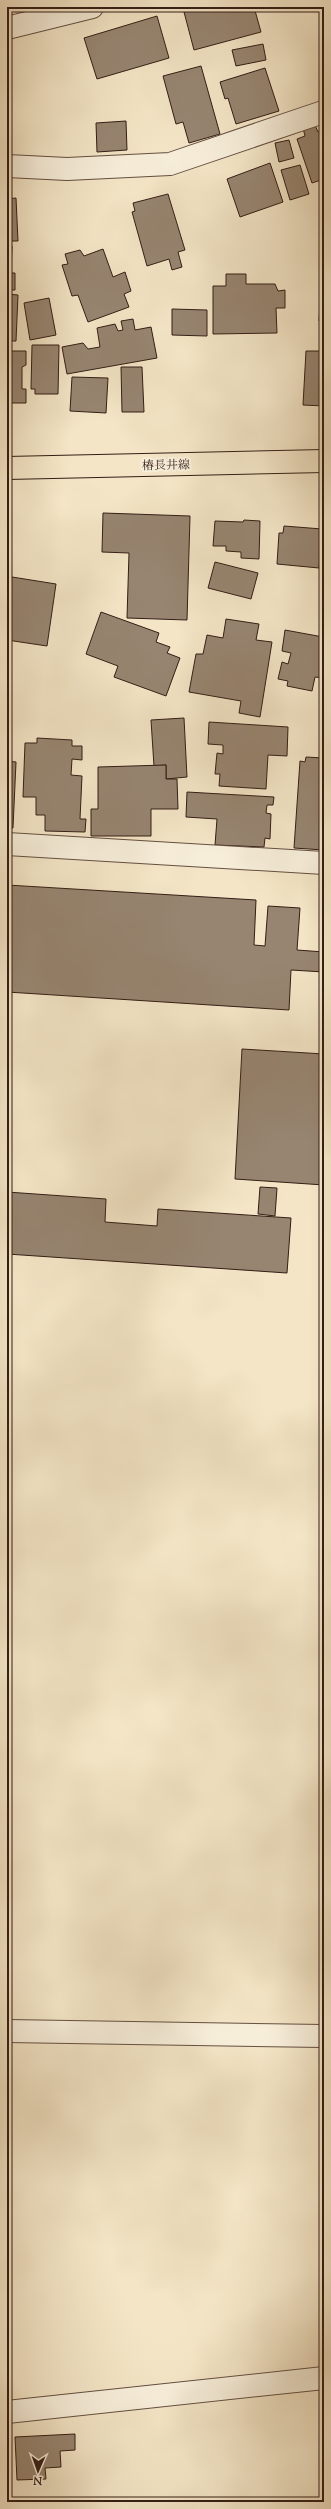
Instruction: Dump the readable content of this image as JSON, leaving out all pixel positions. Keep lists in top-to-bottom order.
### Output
{
  "streets": {
    "main road": ["椿長井線"]
  },
  "north": "bottom"
}
